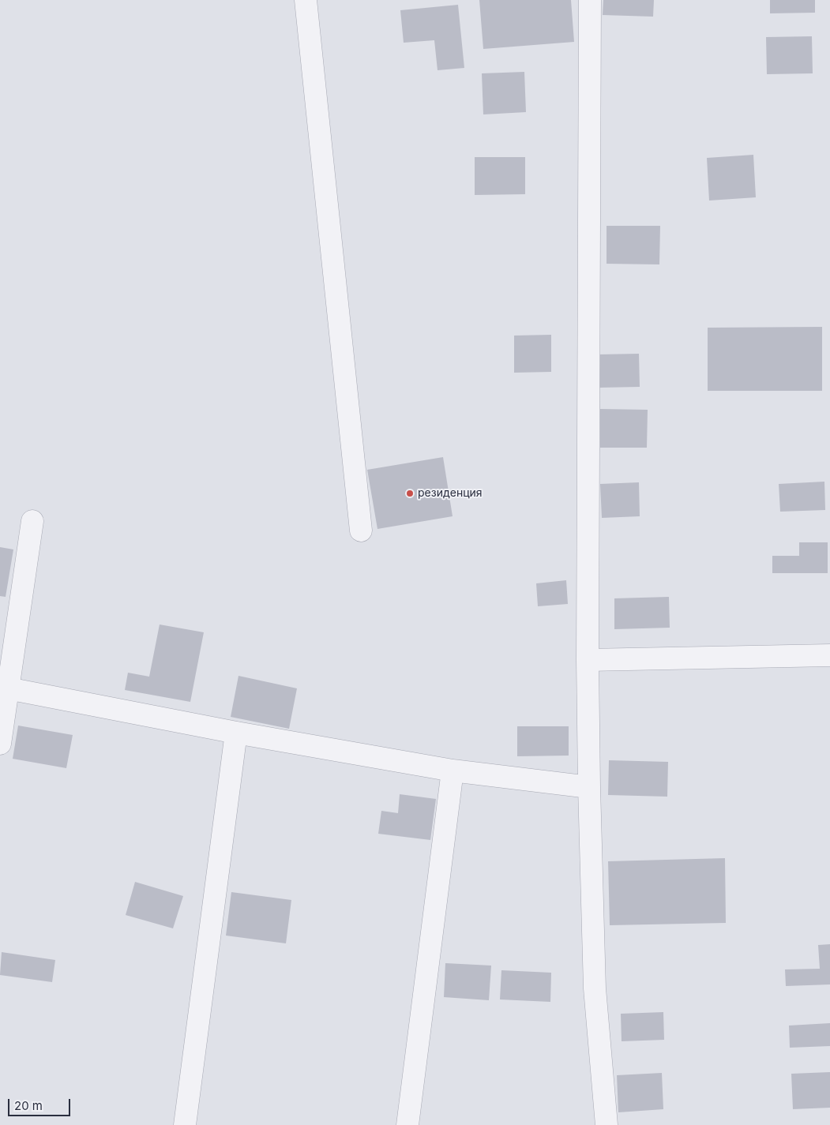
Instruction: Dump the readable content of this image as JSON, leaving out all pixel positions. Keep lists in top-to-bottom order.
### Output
{
  "places": ["резиденция"],
  "scale_bar": "20 m"
}
